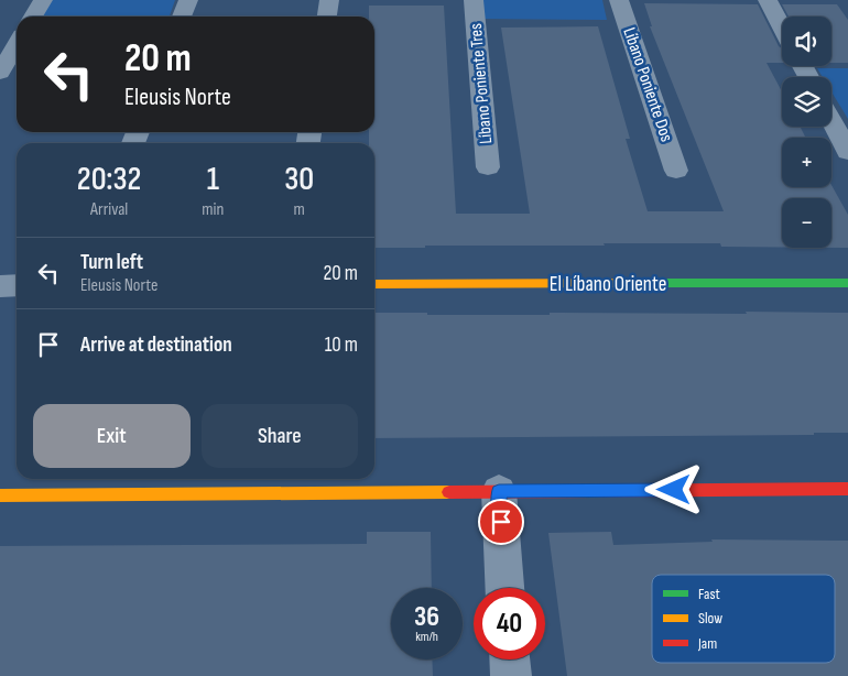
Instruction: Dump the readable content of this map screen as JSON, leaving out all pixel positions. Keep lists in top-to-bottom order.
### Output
{
  "streets": {
    "street": ["Líbano Poniente Tres", "Líbano Poniente Dos", "El Líbano Oriente"]
  },
  "legend": ["Fast", "Slow", "Jam"],
  "page": {
    "map_buttons": ["+", "−"],
    "turn": ["20 m", "Eleusis Norte"],
    "eta": [
      "20:32",
      "Arrival",
      "1",
      "min",
      "30",
      "m"
    ],
    "list": [
      {
        "name": "Turn left",
        "note": "Eleusis Norte",
        "value": "20 m"
      },
      {
        "name": "Arrive at destination",
        "value": "10 m"
      }
    ],
    "buttons": ["Exit", "Share"],
    "speed": "36 km/h",
    "limit": "40"
  }
}
